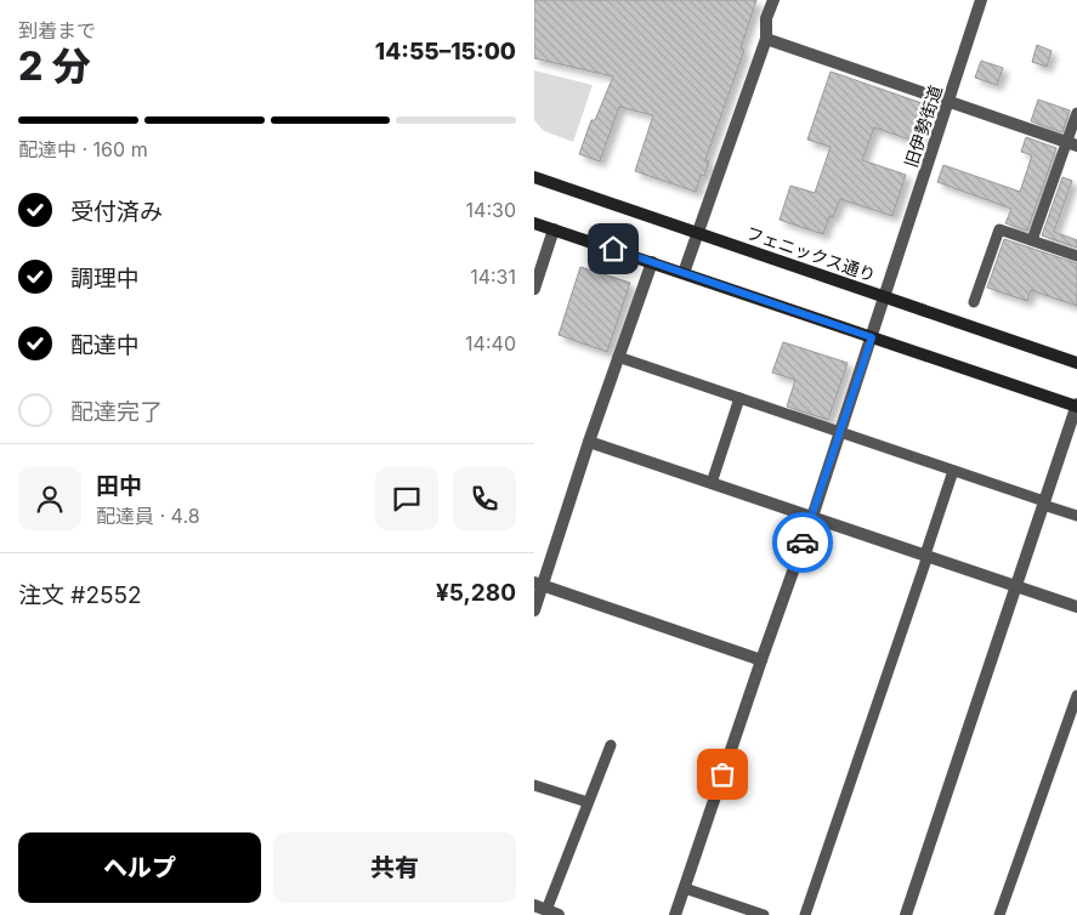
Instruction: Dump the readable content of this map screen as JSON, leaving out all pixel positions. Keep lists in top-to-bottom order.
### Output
{
  "streets": {
    "street": ["旧伊勢街道", "フェニックス通り"]
  },
  "crossings": [
    ["旧伊勢街道", "フェニックス通り"]
  ],
  "page": {
    "heading": ["2 分", "到着まで", "14:55–15:00"],
    "panel": [
      "田中",
      "配達員 · 4.8",
      "注文 #2552",
      "¥5,280"
    ],
    "bar": "配達中 · 160 m",
    "list": [
      ["受付済み", "14:30"],
      ["調理中", "14:31"],
      ["配達中", "14:40"],
      "配達完了"
    ],
    "buttons": ["ヘルプ", "共有"]
  }
}
